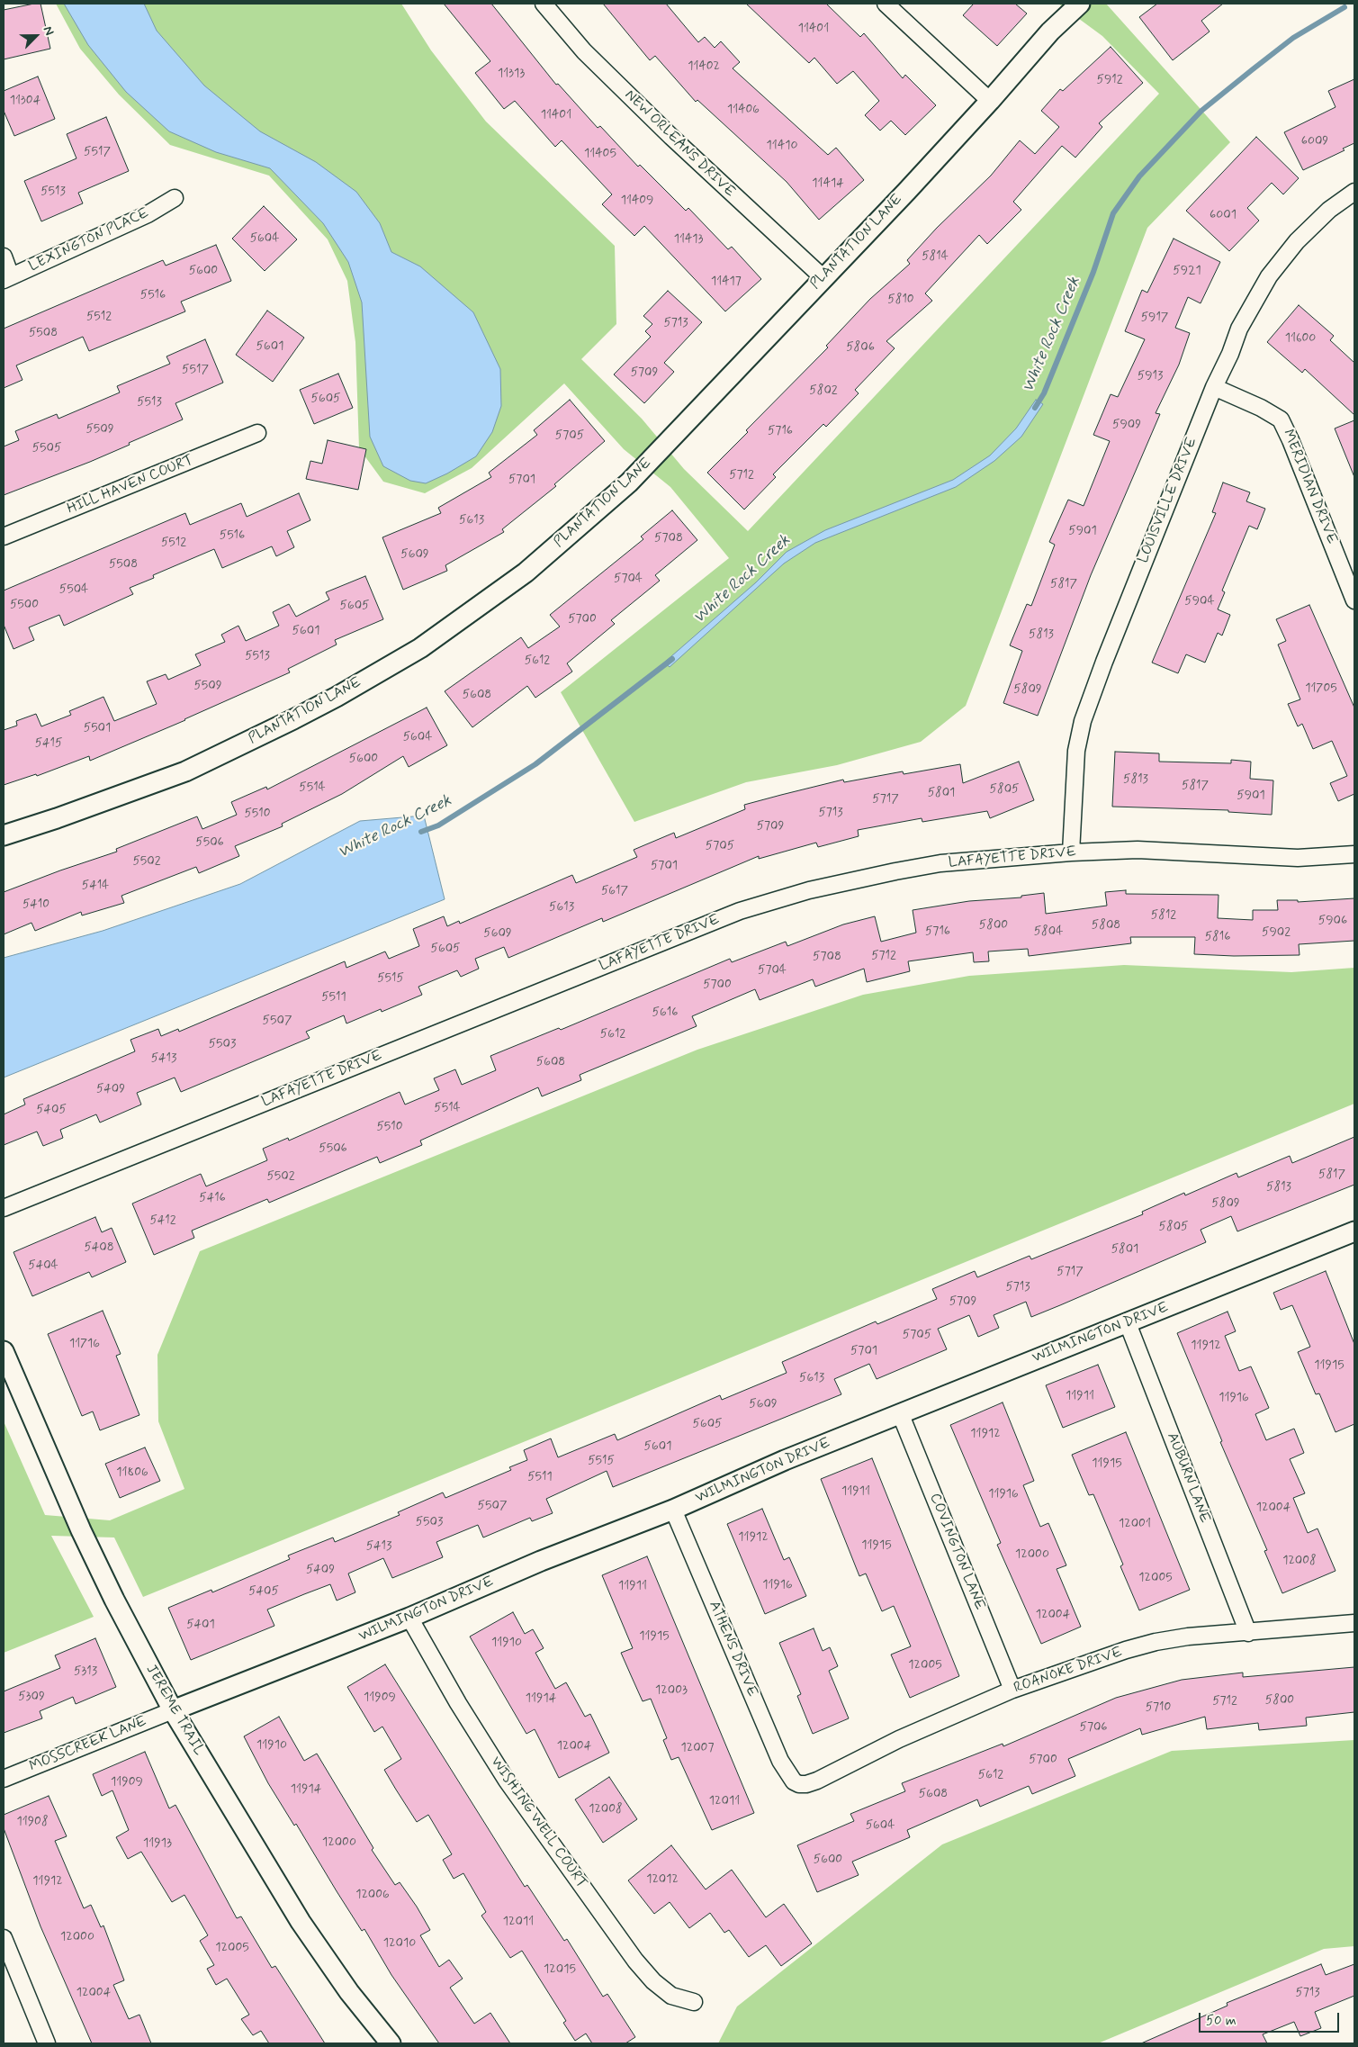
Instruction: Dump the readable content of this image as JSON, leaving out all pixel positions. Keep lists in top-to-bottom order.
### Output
{
  "streets": {
    "street": [
      "NEW ORLEANS DRIVE",
      "LEXINGTON PLACE",
      "PLANTATION LANE",
      "HILL HAVEN COURT",
      "MERIDIAN DRIVE",
      "LOUISVILLE DRIVE",
      "LAFAYETTE DRIVE",
      "WILMINGTON DRIVE",
      "AUBURN LANE",
      "COVINGTON LANE",
      "ATHENS DRIVE",
      "ROANOKE DRIVE",
      "JEREME TRAIL",
      "MOSSCREEK LANE",
      "WISHING WELL COURT"
    ]
  },
  "crossings": [
    ["NEW ORLEANS DRIVE", "PLANTATION LANE"],
    ["MERIDIAN DRIVE", "LOUISVILLE DRIVE"],
    ["LOUISVILLE DRIVE", "LAFAYETTE DRIVE"],
    ["WILMINGTON DRIVE", "AUBURN LANE"],
    ["WILMINGTON DRIVE", "COVINGTON LANE"],
    ["WILMINGTON DRIVE", "ATHENS DRIVE"],
    ["WILMINGTON DRIVE", "JEREME TRAIL"],
    ["WILMINGTON DRIVE", "MOSSCREEK LANE"],
    ["WILMINGTON DRIVE", "WISHING WELL COURT"],
    ["AUBURN LANE", "ROANOKE DRIVE"],
    ["COVINGTON LANE", "ROANOKE DRIVE"],
    ["ATHENS DRIVE", "ROANOKE DRIVE"],
    ["JEREME TRAIL", "MOSSCREEK LANE"]
  ],
  "water": ["White Rock Creek"],
  "house_numbers": [
    "11401",
    "11402",
    "11313",
    "5912",
    "11304",
    "11406",
    "11401",
    "6009",
    "11410",
    "5517",
    "11405",
    "11414",
    "5513",
    "11409",
    "6001",
    "5604",
    "11413",
    "5814",
    "5600",
    "5921",
    "11417",
    "5516",
    "5810",
    "5512",
    "5917",
    "5713",
    "5508",
    "11600",
    "5601",
    "5806",
    "5517",
    "5709",
    "5913",
    "5802",
    "5605",
    "5513",
    "5909",
    "5509",
    "5716",
    "5705",
    "5505",
    "5712",
    "5701",
    "5613",
    "5901",
    "5516",
    "5708",
    "5512",
    "5609",
    "5508",
    "5704",
    "5817",
    "5504",
    "5904",
    "5500",
    "5605",
    "5700",
    "5601",
    "5813",
    "5513",
    "5612",
    "5509",
    "11705",
    "5809",
    "5608",
    "5501",
    "5604",
    "5415",
    "5600",
    "5813",
    "5817",
    "5514",
    "5805",
    "5801",
    "5901",
    "5717",
    "5713",
    "5510",
    "5709",
    "5506",
    "5705",
    "5502",
    "5701",
    "5414",
    "5617",
    "5410",
    "5613",
    "5812",
    "5906",
    "5800",
    "5808",
    "5716",
    "5804",
    "5902",
    "5609",
    "5816",
    "5605",
    "5712",
    "5708",
    "5704",
    "5515",
    "5700",
    "5511",
    "5616",
    "5507",
    "5612",
    "5503",
    "5413",
    "5608",
    "5409",
    "5514",
    "5405",
    "5510",
    "5506",
    "5817",
    "5502",
    "5813",
    "5416",
    "5809",
    "5412",
    "5805",
    "5408",
    "5801",
    "5404",
    "5717",
    "5713",
    "5709",
    "5705",
    "11716",
    "11912",
    "5701",
    "11915",
    "5613",
    "11911",
    "11916",
    "5609",
    "5605",
    "11912",
    "5601",
    "5515",
    "11915",
    "11806",
    "5511",
    "11911",
    "11916",
    "5507",
    "12004",
    "5503",
    "12001",
    "11912",
    "11915",
    "5413",
    "12000",
    "12008",
    "5409",
    "12005",
    "11916",
    "11911",
    "5405",
    "12004",
    "5401",
    "11915",
    "11910",
    "12005",
    "5313",
    "12003",
    "5309",
    "11909",
    "11914",
    "5800",
    "5712",
    "5710",
    "5706",
    "11910",
    "12004",
    "12007",
    "5700",
    "5612",
    "11909",
    "11914",
    "5608",
    "12011",
    "12008",
    "11908",
    "5604",
    "12000",
    "11913",
    "5600",
    "12012",
    "11912",
    "12006",
    "12011",
    "12000",
    "12010",
    "12005",
    "12015",
    "12004",
    "5713"
  ],
  "scale_bar": "50 m",
  "north": "top right"
}
